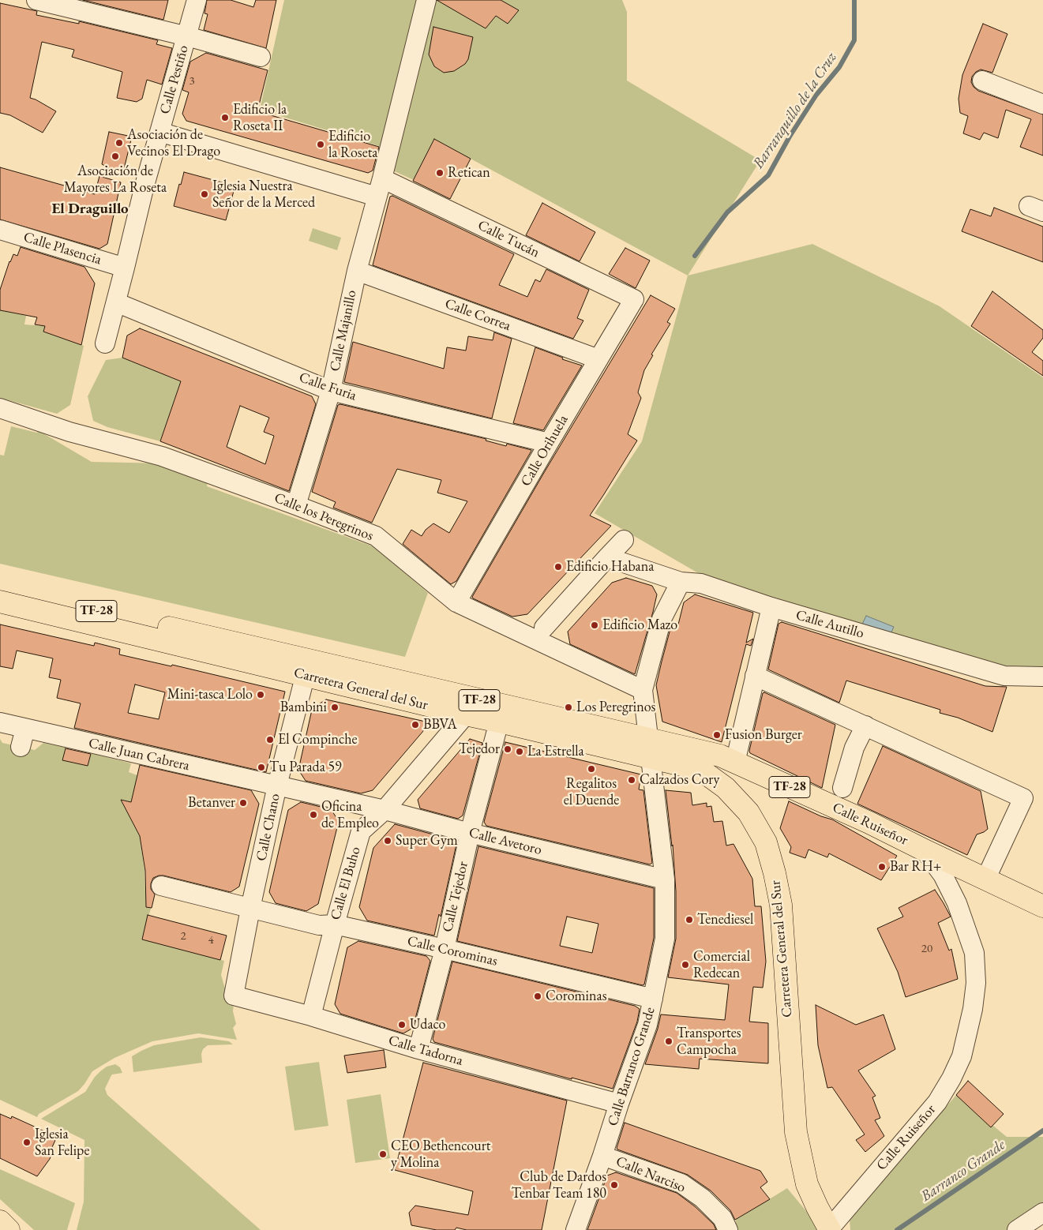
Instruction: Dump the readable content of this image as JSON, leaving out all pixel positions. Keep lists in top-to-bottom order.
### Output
{
  "streets": {
    "main road": ["TF-28", "Carretera General del Sur", "Calle Ruiseñor"],
    "street": [
      "Calle Pestiño",
      "Calle Tucán",
      "Calle Plasencia",
      "Calle Correa",
      "Calle Majanillo",
      "Calle Furia",
      "Calle Orihuela",
      "Calle los Peregrinos",
      "Calle Autillo",
      "Calle Juan Cabrera",
      "Calle Chano",
      "Calle Avetoro",
      "Calle El Buho",
      "Calle Tejedor",
      "Calle Corominas",
      "Calle Tadorna",
      "Calle Barranco Grande",
      "Calle Narciso"
    ]
  },
  "crossings": [
    ["Calle Pestiño", "Calle Plasencia"],
    ["Calle Pestiño", "Calle Furia"],
    ["Calle Tucán", "Calle Majanillo"],
    ["Calle Tucán", "Calle Orihuela"],
    ["Calle Correa", "Calle Majanillo"],
    ["Calle Correa", "Calle Orihuela"],
    ["Calle Majanillo", "Calle Furia"],
    ["Calle Majanillo", "Calle los Peregrinos"],
    ["Calle Furia", "Calle Orihuela"],
    ["Calle Orihuela", "Calle los Peregrinos"],
    ["Calle los Peregrinos", "Calle Barranco Grande"],
    ["TF-28", "Calle Ruiseñor"],
    ["Carretera General del Sur", "Calle Ruiseñor"],
    ["Carretera General del Sur", "Calle Chano"],
    ["Carretera General del Sur", "Calle El Buho"],
    ["Carretera General del Sur", "Calle Tejedor"],
    ["Carretera General del Sur", "Calle Barranco Grande"],
    ["Calle Juan Cabrera", "Calle Chano"],
    ["Calle Juan Cabrera", "Calle Avetoro"],
    ["Calle Ruiseñor", "Calle Barranco Grande"],
    ["Calle Chano", "Calle Avetoro"],
    ["Calle Chano", "Calle Corominas"],
    ["Calle Chano", "Calle Tadorna"],
    ["Calle Avetoro", "Calle El Buho"],
    ["Calle Avetoro", "Calle Tejedor"],
    ["Calle Avetoro", "Calle Barranco Grande"],
    ["Calle El Buho", "Calle Corominas"],
    ["Calle El Buho", "Calle Tadorna"],
    ["Calle Tejedor", "Calle Corominas"],
    ["Calle Tejedor", "Calle Tadorna"],
    ["Calle Corominas", "Calle Barranco Grande"],
    ["Calle Tadorna", "Calle Barranco Grande"],
    ["Calle Barranco Grande", "Calle Narciso"]
  ],
  "districts": ["El Draguillo"],
  "water": ["Barranquillo de la Cruz", "Barranco Grande"],
  "places": [
    "Edificio la Roseta II",
    "Asociación de Vecinos El Drago",
    "Edificio la Roseta",
    "Asociación de Mayores La Roseta",
    "Retican",
    "Iglesia Nuestra Señor de la Merced",
    "Edificio Habana",
    "Edificio Mazo",
    "Mini-tasca Lolo",
    "Bambini",
    "Los Peregrinos",
    "BBVA",
    "Fusion Burger",
    "El Compinche",
    "Tejedor",
    "La Estrella",
    "Tu Parada 59",
    "Regalitos el Duende",
    "Calzados Cory",
    "Betanver",
    "Oficina de Empleo",
    "Super Gym",
    "Bar RH+",
    "Tenediesel",
    "Comercial Redecan",
    "Corominas",
    "Udaco",
    "Transportes Campocha",
    "Iglesia San Felipe",
    "CEO Bethencourt y Molina",
    "Club de Dardos Tenbar Team 180"
  ],
  "house_numbers": [
    "3",
    "2",
    "4",
    "20"
  ]
}
